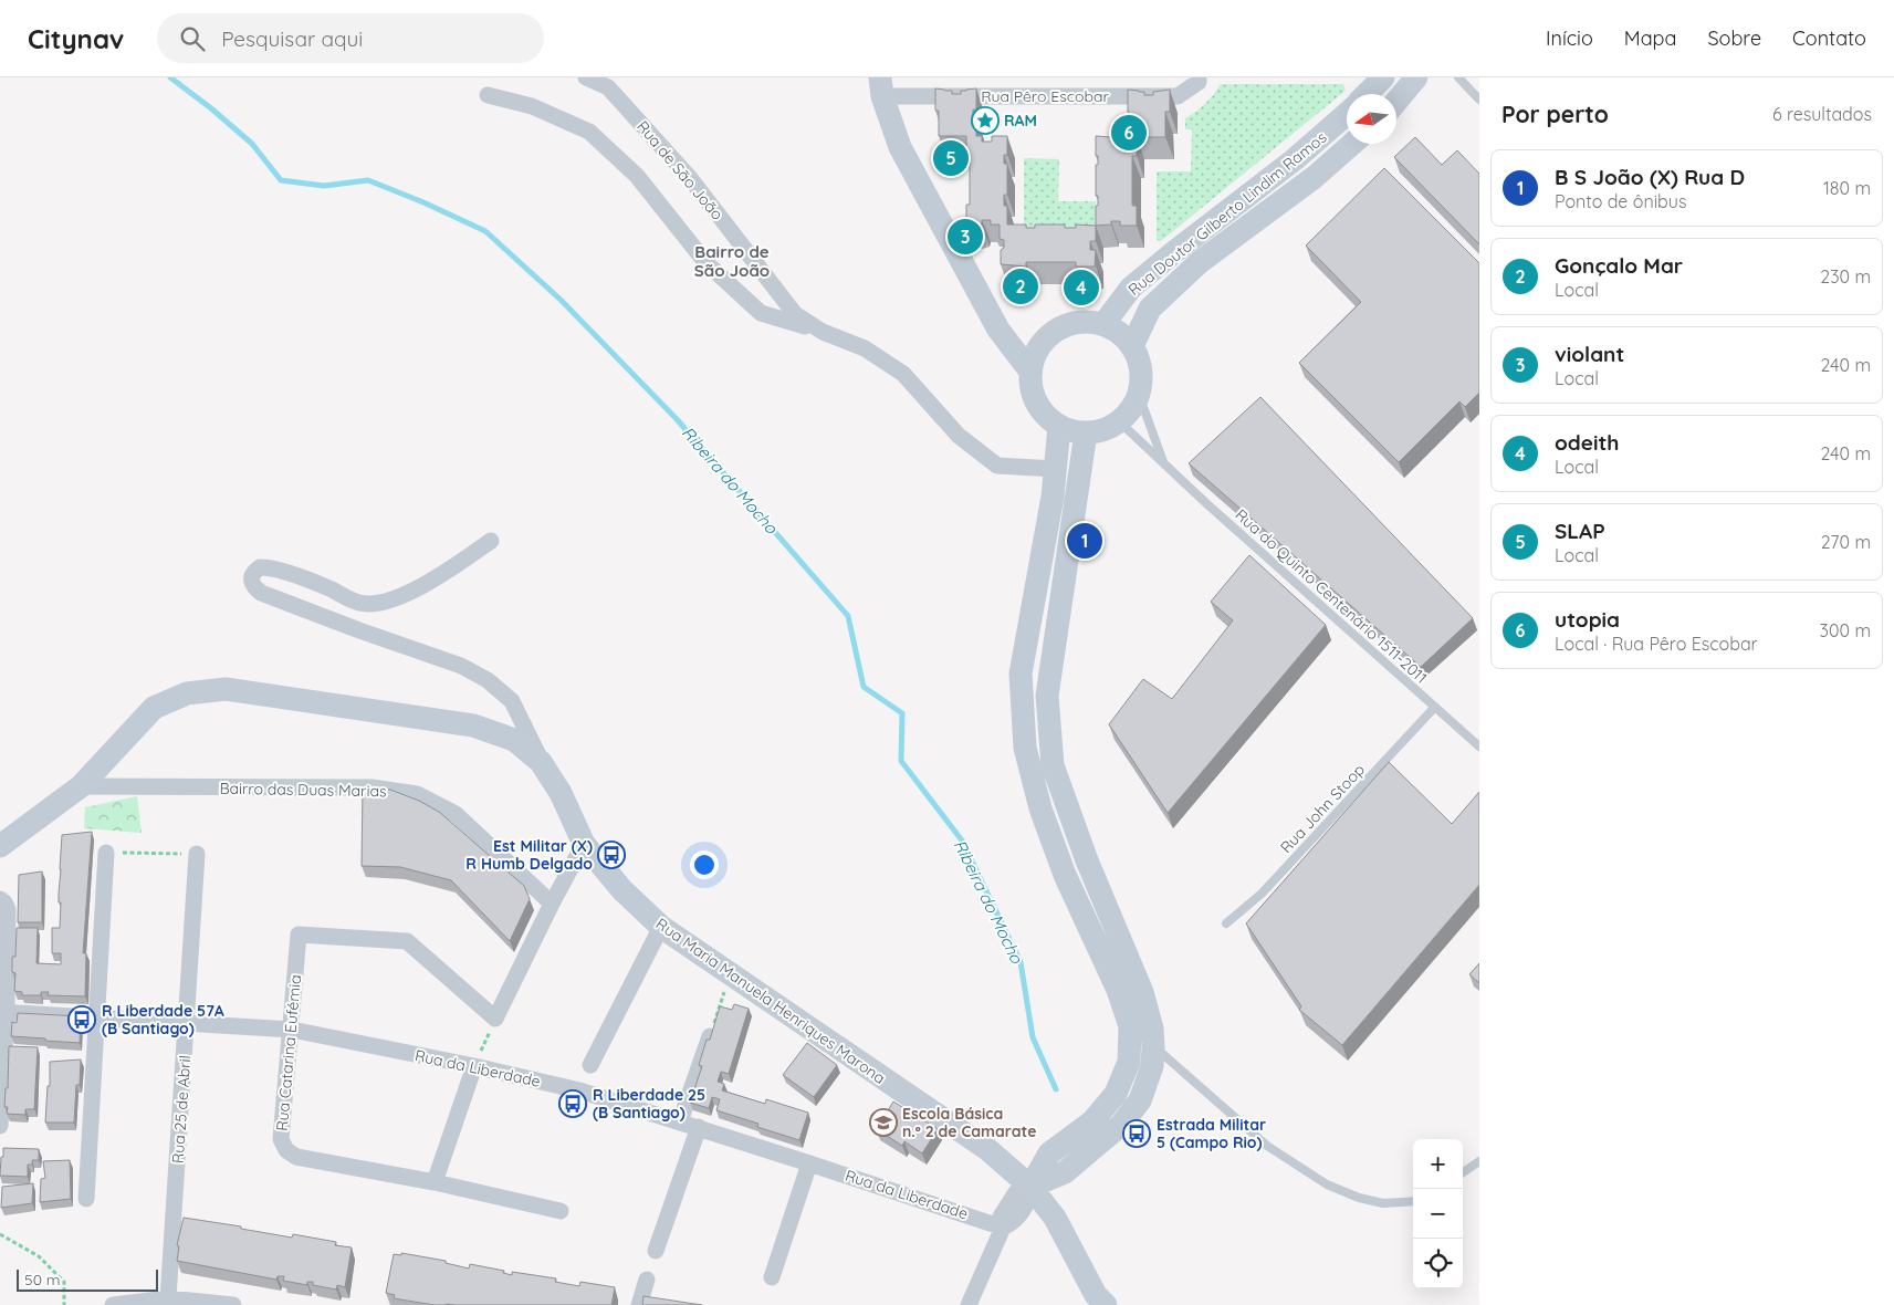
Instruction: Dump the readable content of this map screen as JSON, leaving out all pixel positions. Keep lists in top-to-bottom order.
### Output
{
  "streets": {
    "street": [
      "Rua Pêro Escobar",
      "Rua de São João",
      "Rua Doutor Gilberto Lindim Ramos",
      "Bairro das Duas Marias",
      "Rua Maria Manuela Henriques Marona",
      "Rua Catarina Eufémia",
      "Rua da Liberdade",
      "Rua 25 de Abril"
    ],
    "lane": ["Rua do Quinto Centenário 1511-2011", "Rua John Stoop"]
  },
  "crossings": [
    ["Rua Doutor Gilberto Lindim Ramos", "Rua do Quinto Centenário 1511-2011"],
    ["Rua do Quinto Centenário 1511-2011", "Rua John Stoop"],
    ["Bairro das Duas Marias", "Rua Maria Manuela Henriques Marona"],
    ["Rua Catarina Eufémia", "Rua da Liberdade"],
    ["Rua da Liberdade", "Rua 25 de Abril"]
  ],
  "districts": ["Bairro de São João"],
  "water": ["Ribeira do Mocho"],
  "places": {
    "place": ["RAM"],
    "bus stop": [
      "Est Militar (X) R Humb Delgado",
      "R Liberdade 57A (B Santiago)",
      "R Liberdade 25 (B Santiago)",
      "Estrada Militar 5 (Campo Rio)"
    ],
    "school or university": ["Escola Básica n.º 2 de Camarate"]
  },
  "scale_bar": "50 m",
  "north": "left",
  "page": {
    "header": "Citynav",
    "search": "Pesquisar aqui",
    "nav": [
      "Início",
      "Mapa",
      "Sobre",
      "Contato"
    ],
    "heading": ["Por perto", "6 resultados"],
    "pins": [
      "6",
      "5",
      "3",
      "2",
      "4",
      "1"
    ],
    "list": [
      {
        "mark": "1",
        "name": "B S João (X) Rua D",
        "note": "Ponto de ônibus",
        "value": "180 m"
      },
      {
        "mark": "2",
        "name": "Gonçalo Mar",
        "note": "Local",
        "value": "230 m"
      },
      {
        "mark": "3",
        "name": "violant",
        "note": "Local",
        "value": "240 m"
      },
      {
        "mark": "4",
        "name": "odeith",
        "note": "Local",
        "value": "240 m"
      },
      {
        "mark": "5",
        "name": "SLAP",
        "note": "Local",
        "value": "270 m"
      },
      {
        "mark": "6",
        "name": "utopia",
        "note": "Local · Rua Pêro Escobar",
        "value": "300 m"
      }
    ],
    "map_buttons": ["+", "−"],
    "scale": "50 m"
  }
}
